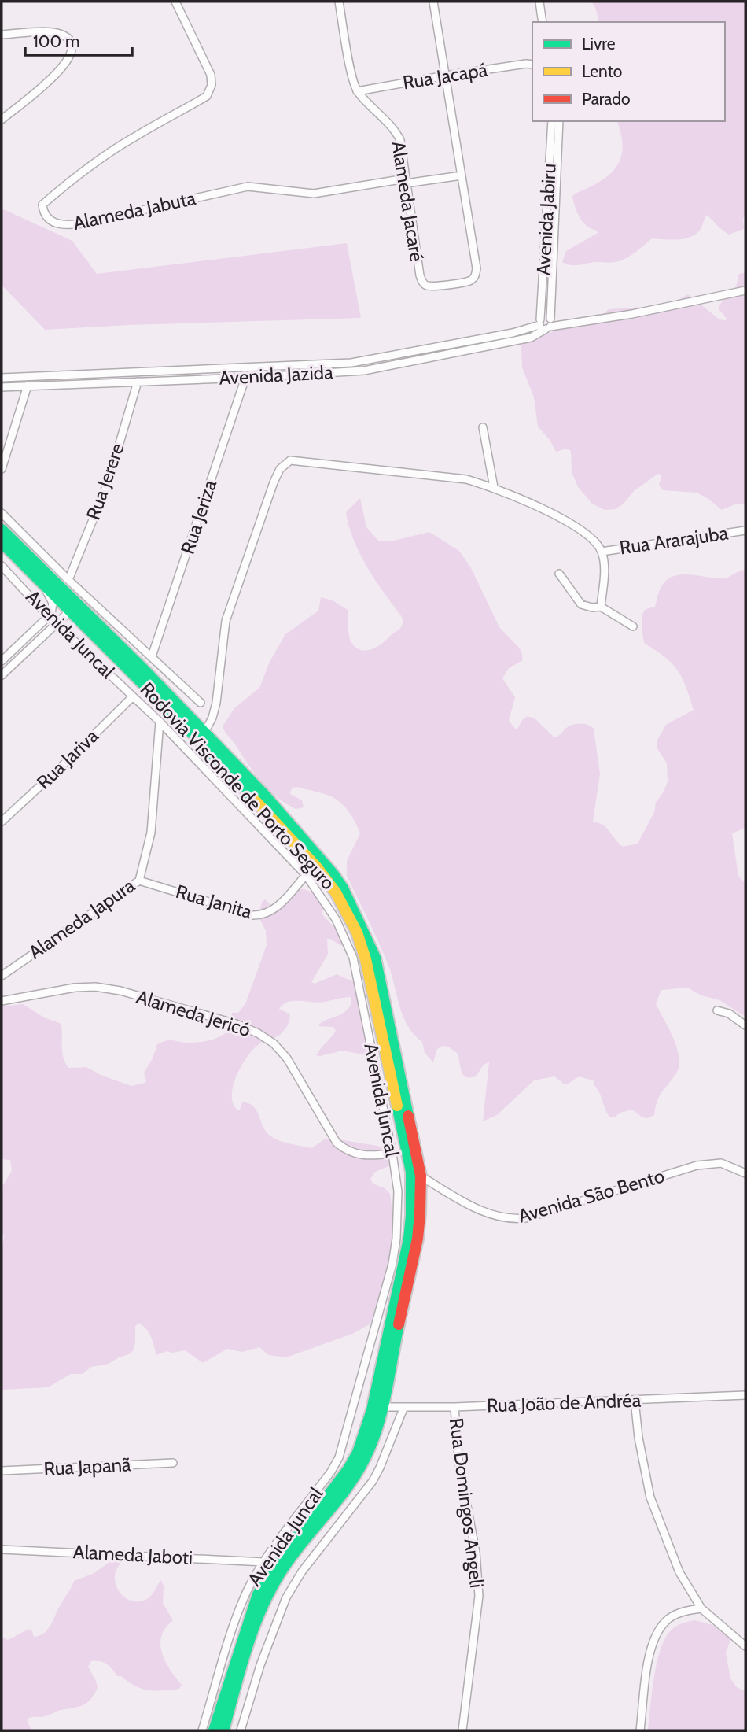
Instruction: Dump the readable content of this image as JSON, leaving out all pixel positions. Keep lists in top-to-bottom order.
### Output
{
  "streets": {
    "main road": ["Rodovia Visconde de Porto Seguro"],
    "street": [
      "Rua Jacapá",
      "Alameda Jacaré",
      "Alameda Jabuta",
      "Avenida Jabiru",
      "Avenida Jazida",
      "Rua Jerere",
      "Rua Jeriza",
      "Rua Ararajuba",
      "Avenida Juncal",
      "Rua Jariva",
      "Rua Janita",
      "Alameda Japura",
      "Alameda Jericó",
      "Avenida São Bento",
      "Rua João de Andréa",
      "Rua Japanã",
      "Rua Domingos Angeli",
      "Alameda Jaboti"
    ]
  },
  "crossings": [
    ["Rua Jacapá", "Alameda Jacaré"],
    ["Alameda Jacaré", "Alameda Jabuta"],
    ["Avenida Jabiru", "Avenida Jazida"],
    ["Avenida Jazida", "Rua Jerere"],
    ["Avenida Jazida", "Rua Jeriza"],
    ["Rua Jerere", "Rodovia Visconde de Porto Seguro"],
    ["Avenida Juncal", "Rua Jariva"],
    ["Avenida Juncal", "Rua Janita"],
    ["Avenida Juncal", "Alameda Japura"],
    ["Avenida Juncal", "Alameda Jericó"],
    ["Avenida Juncal", "Alameda Jaboti"],
    ["Rodovia Visconde de Porto Seguro", "Avenida São Bento"],
    ["Rodovia Visconde de Porto Seguro", "Rua João de Andréa"],
    ["Rua Janita", "Alameda Japura"],
    ["Rua João de Andréa", "Rua Domingos Angeli"]
  ],
  "legend": ["Livre", "Lento", "Parado"],
  "scale_bar": "100 m"
}
